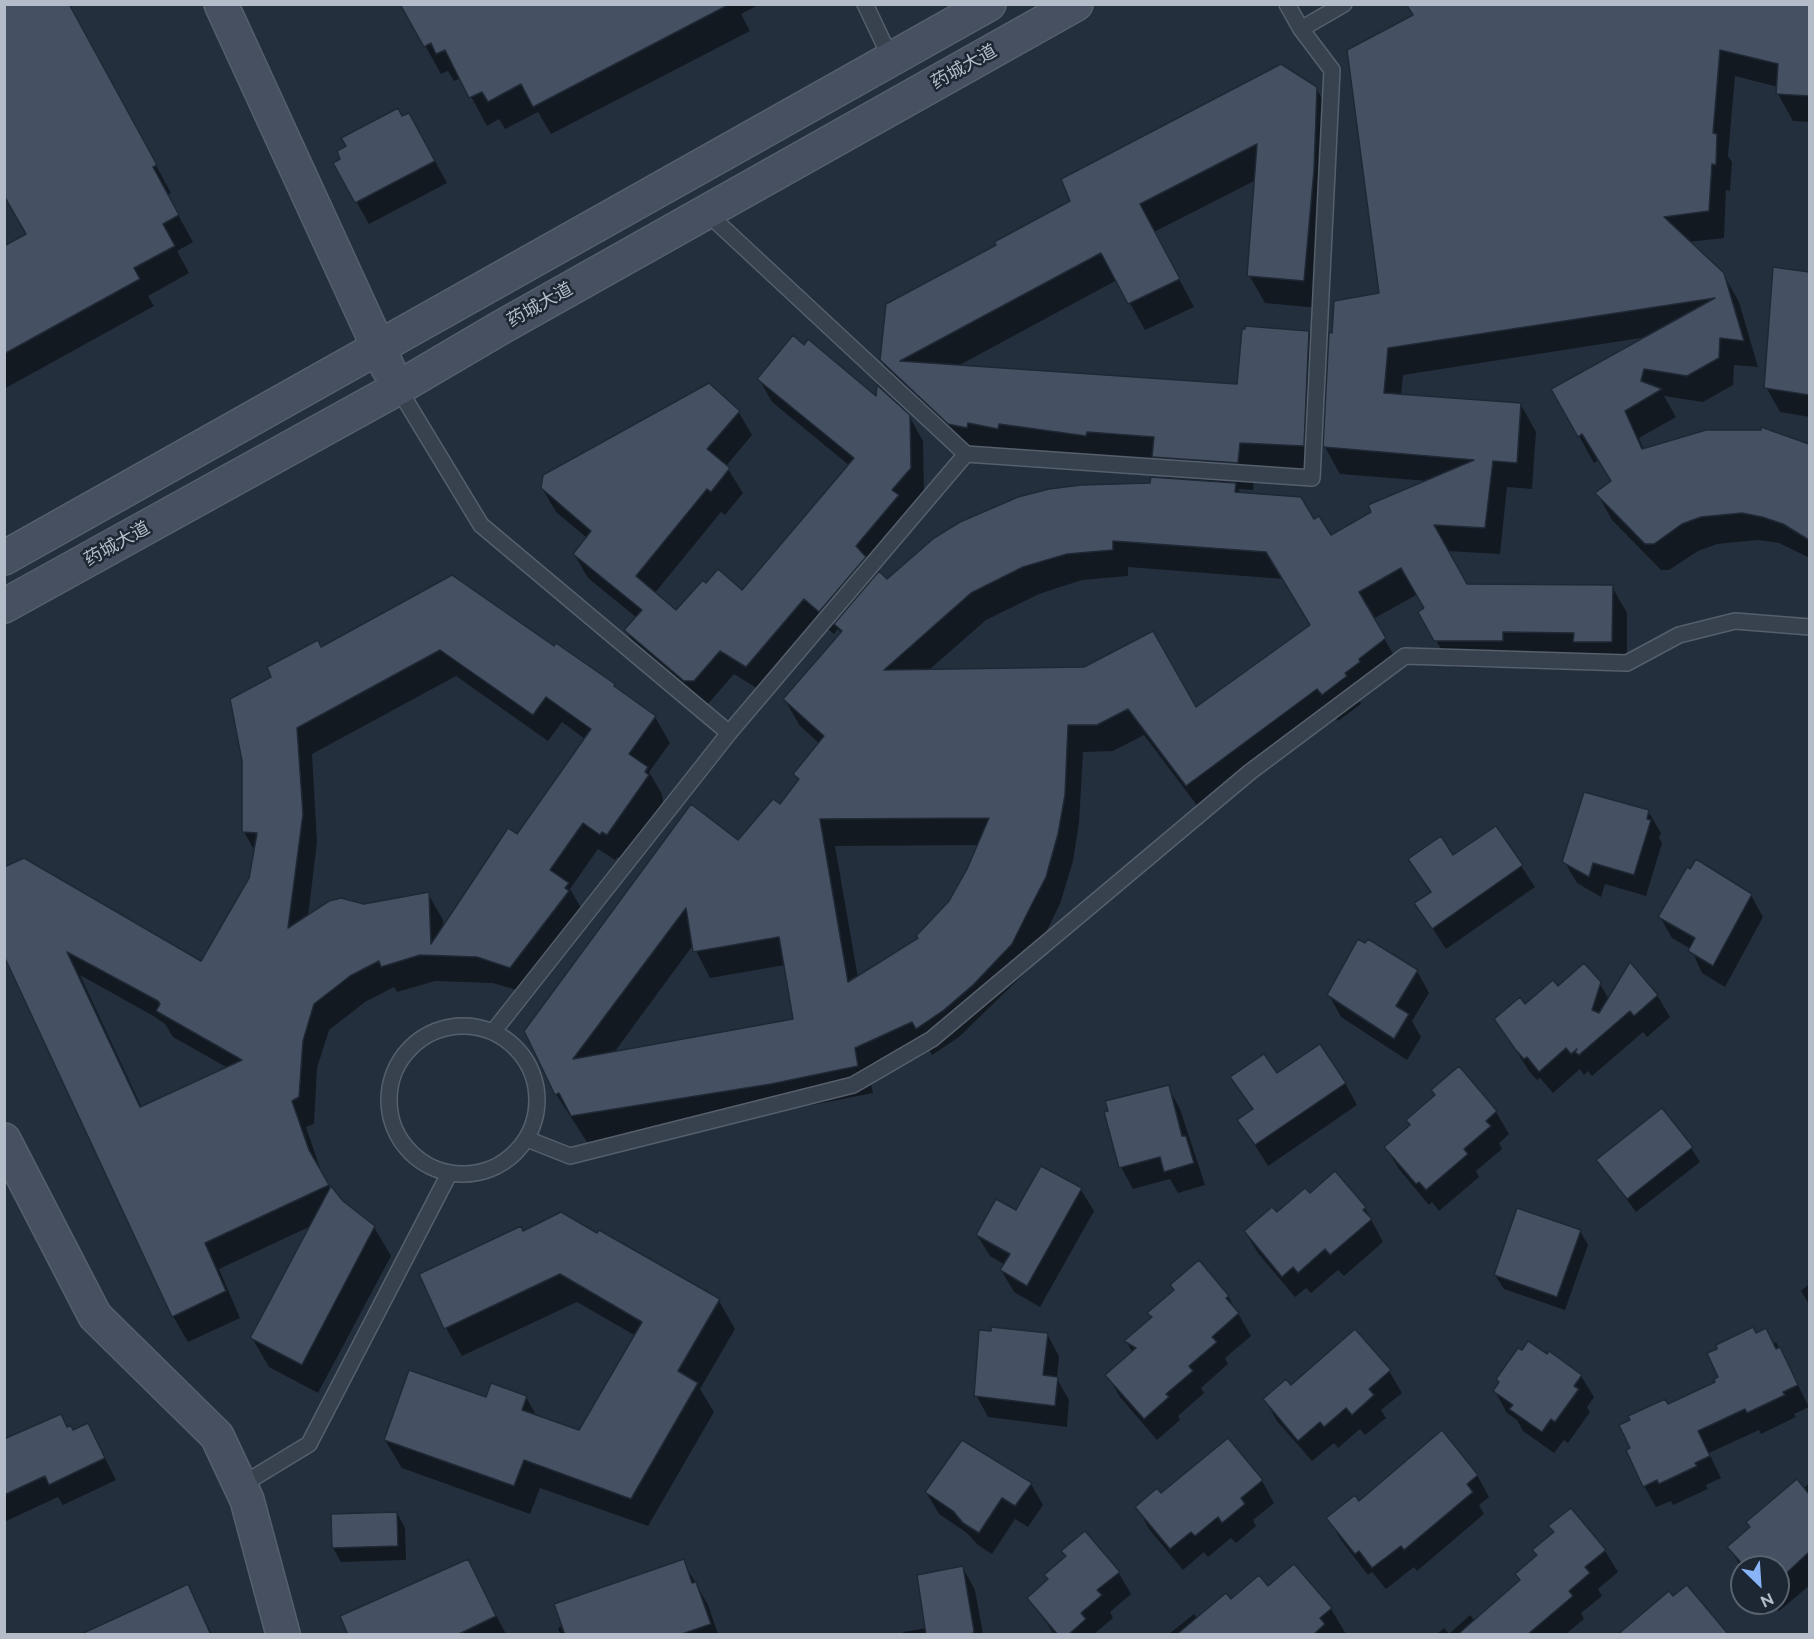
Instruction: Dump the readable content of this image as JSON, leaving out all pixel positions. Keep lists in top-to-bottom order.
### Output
{
  "streets": {
    "main road": ["药城大道"]
  },
  "north": "bottom right"
}
